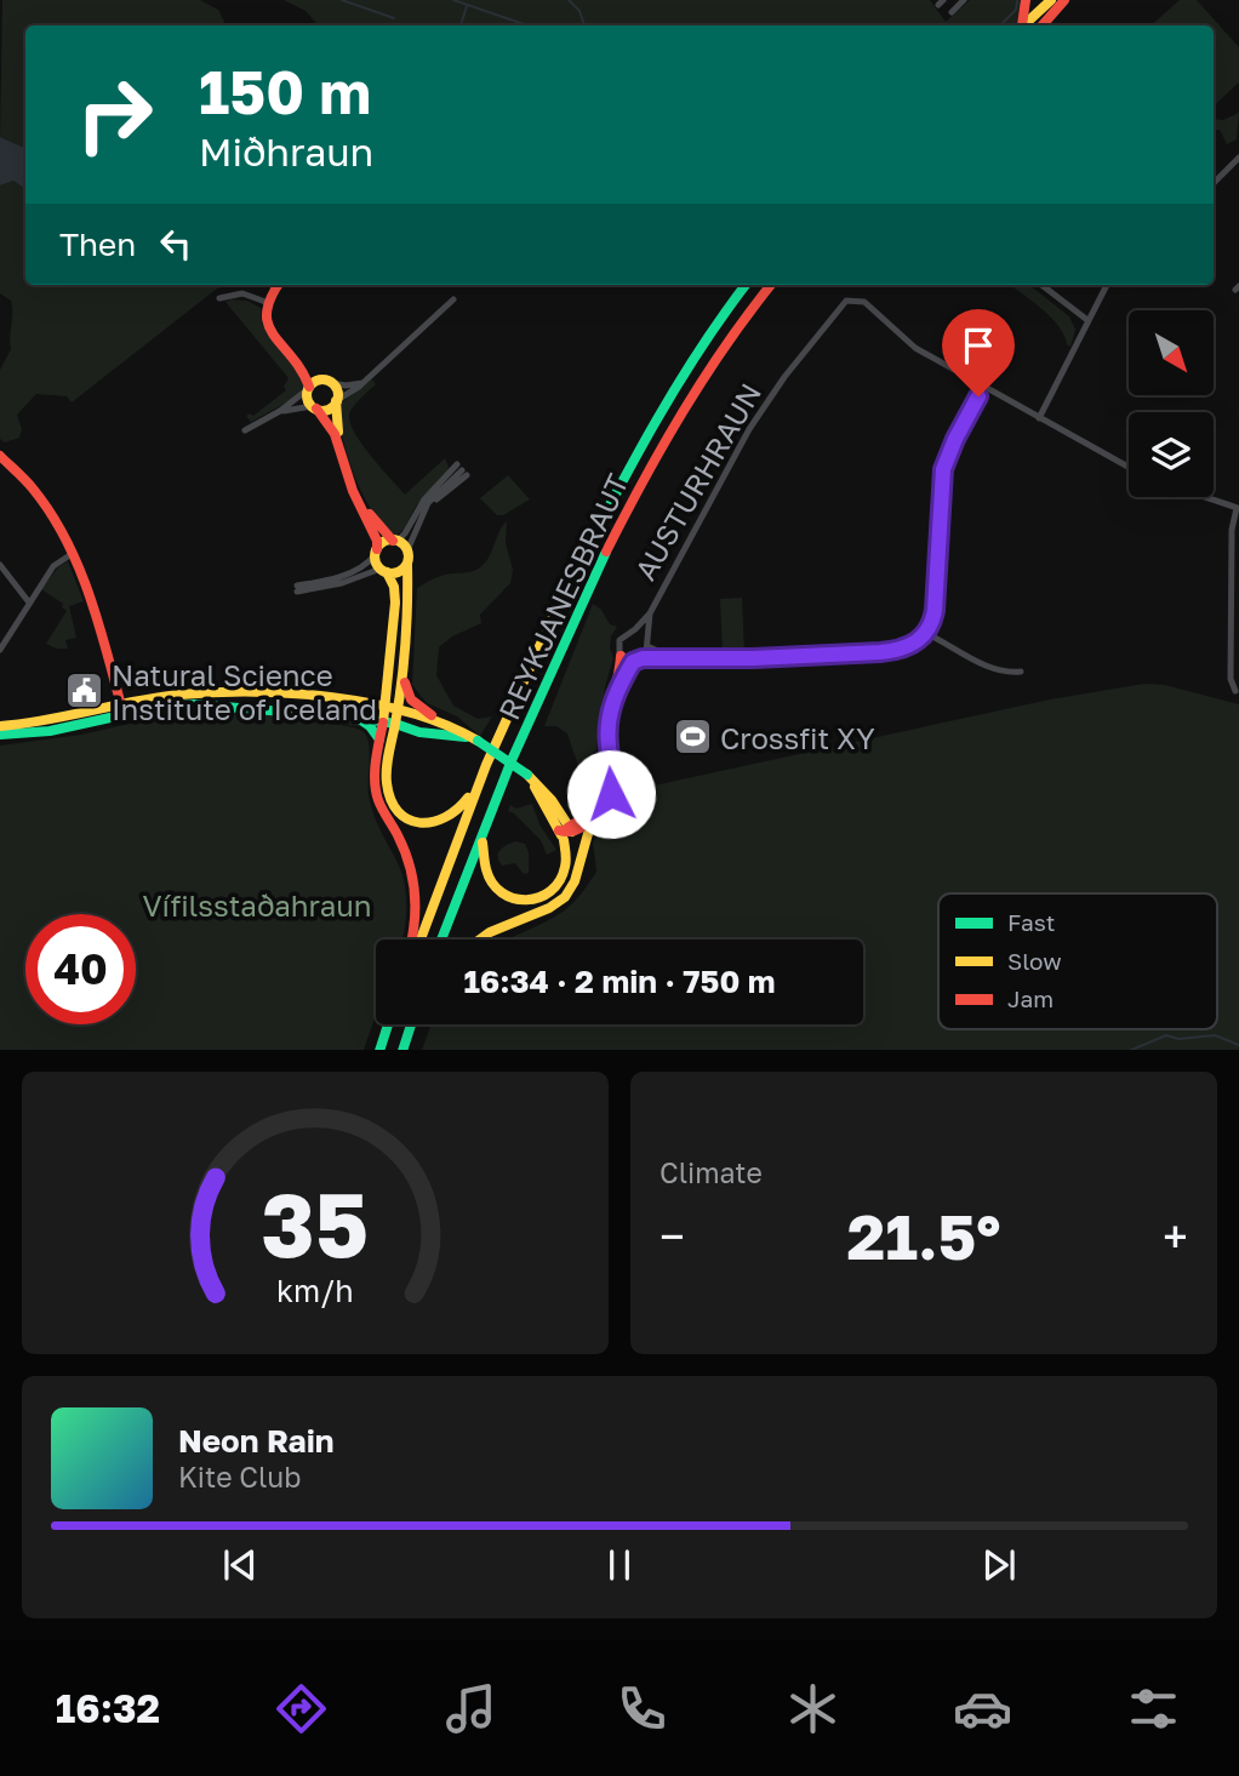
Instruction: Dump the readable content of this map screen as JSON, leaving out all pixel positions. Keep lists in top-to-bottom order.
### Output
{
  "streets": {
    "main road": ["AUSTURHRAUN", "REYKJANESBRAUT"]
  },
  "parks": ["Vífilsstaðahraun"],
  "places": {
    "public building": ["Natural Science Institute of Iceland"],
    "sports": ["Crossfit XY"]
  },
  "legend": ["Fast", "Slow", "Jam"],
  "north": "bottom right",
  "page": {
    "turn": ["150 m", "Miðhraun"],
    "then": "Then",
    "limit": "40",
    "trip": "16:34 · 2 min · 750 m",
    "tile": "Climate",
    "heat": ["−", "21.5°", "+"],
    "song": ["Neon Rain", "Kite Club"],
    "tabs": "16:32",
    "gauge": ["35", "km/h"]
  }
}
